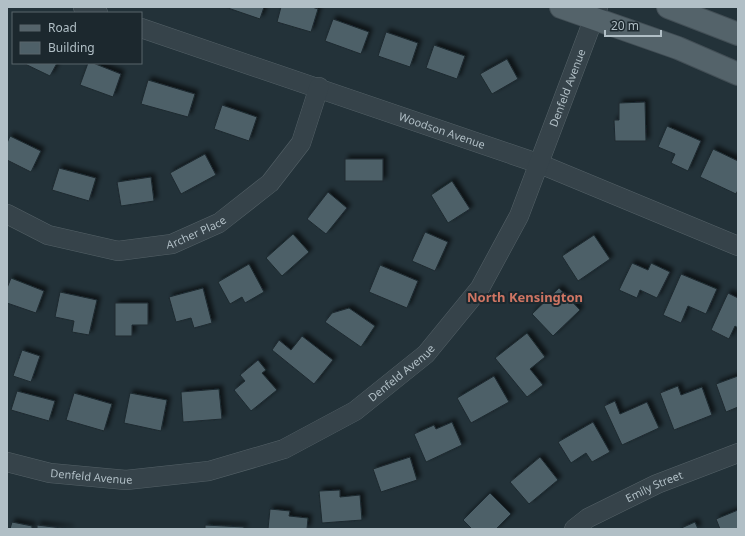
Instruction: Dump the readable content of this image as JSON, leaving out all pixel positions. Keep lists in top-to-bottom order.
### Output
{
  "streets": {
    "street": [
      "Denfeld Avenue",
      "Woodson Avenue",
      "Archer Place",
      "Emily Street"
    ]
  },
  "crossings": [
    ["Denfeld Avenue", "Woodson Avenue"],
    ["Woodson Avenue", "Archer Place"]
  ],
  "districts": ["North Kensington"],
  "legend": ["Road", "Building"],
  "scale_bar": "20 m"
}
